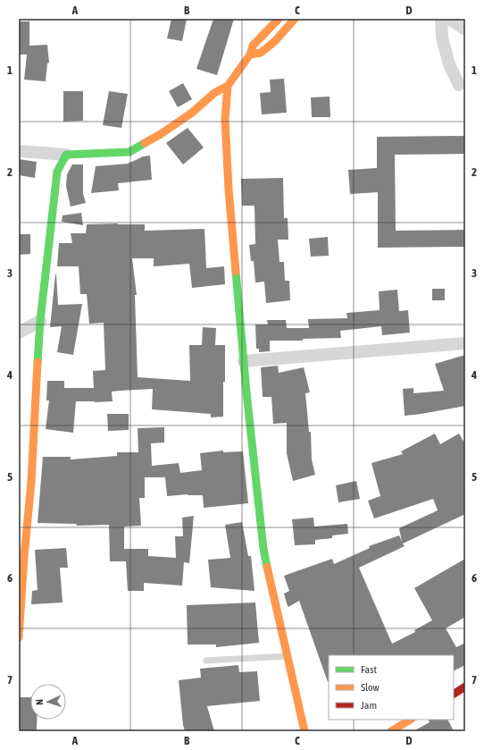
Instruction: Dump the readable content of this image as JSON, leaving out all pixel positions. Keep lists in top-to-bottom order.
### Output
{
  "legend": ["Fast", "Slow", "Jam"],
  "north": "left",
  "grid": {
    "columns": [
      "A",
      "B",
      "C",
      "D"
    ],
    "rows": [
      "1",
      "2",
      "3",
      "4",
      "5",
      "6",
      "7"
    ]
  }
}
